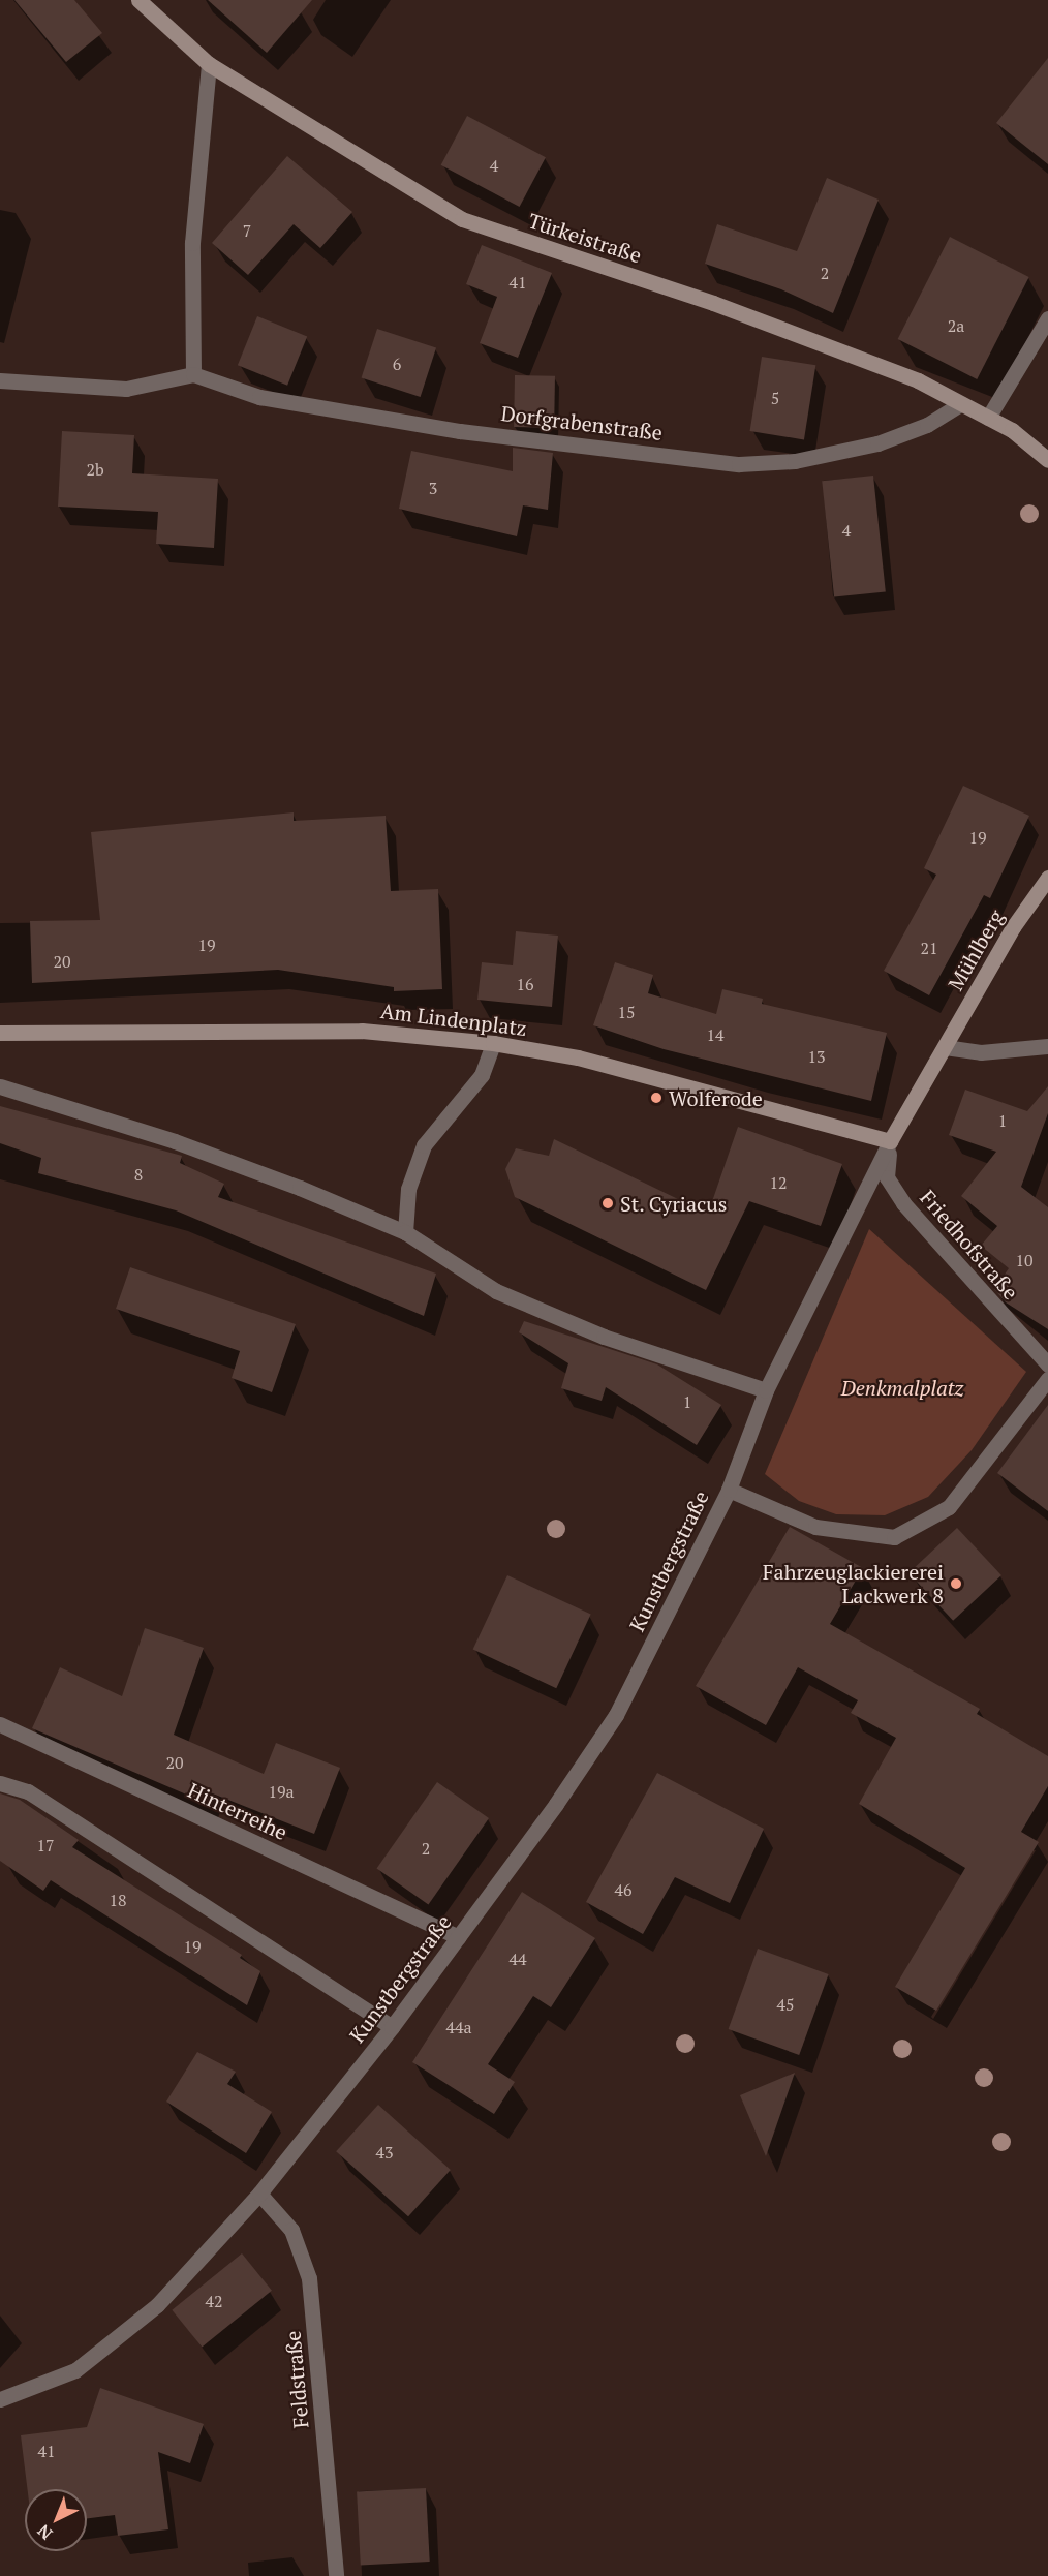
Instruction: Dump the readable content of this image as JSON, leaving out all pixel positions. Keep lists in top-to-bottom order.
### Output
{
  "streets": {
    "main road": ["Türkeistraße", "Mühlberg", "Am Lindenplatz"],
    "street": [
      "Dorfgrabenstraße",
      "Friedhofstraße",
      "Kunstbergstraße",
      "Hinterreihe",
      "Feldstraße"
    ]
  },
  "crossings": [
    ["Türkeistraße", "Dorfgrabenstraße"],
    ["Mühlberg", "Am Lindenplatz"],
    ["Mühlberg", "Friedhofstraße"],
    ["Mühlberg", "Kunstbergstraße"],
    ["Am Lindenplatz", "Friedhofstraße"],
    ["Am Lindenplatz", "Kunstbergstraße"],
    ["Friedhofstraße", "Kunstbergstraße"],
    ["Kunstbergstraße", "Hinterreihe"],
    ["Kunstbergstraße", "Feldstraße"]
  ],
  "parks": ["Denkmalplatz"],
  "places": ["Wolferode", "St. Cyriacus", "Fahrzeuglackiererei Lackwerk 8"],
  "house_numbers": [
    "4",
    "7",
    "2",
    "41",
    "2a",
    "6",
    "5",
    "2b",
    "3",
    "4",
    "19",
    "19",
    "21",
    "20",
    "16",
    "15",
    "14",
    "13",
    "1",
    "8",
    "12",
    "10",
    "1",
    "20",
    "19a",
    "17",
    "2",
    "46",
    "18",
    "19",
    "44",
    "45",
    "44a",
    "43",
    "42",
    "41"
  ],
  "north": "bottom left"
}
